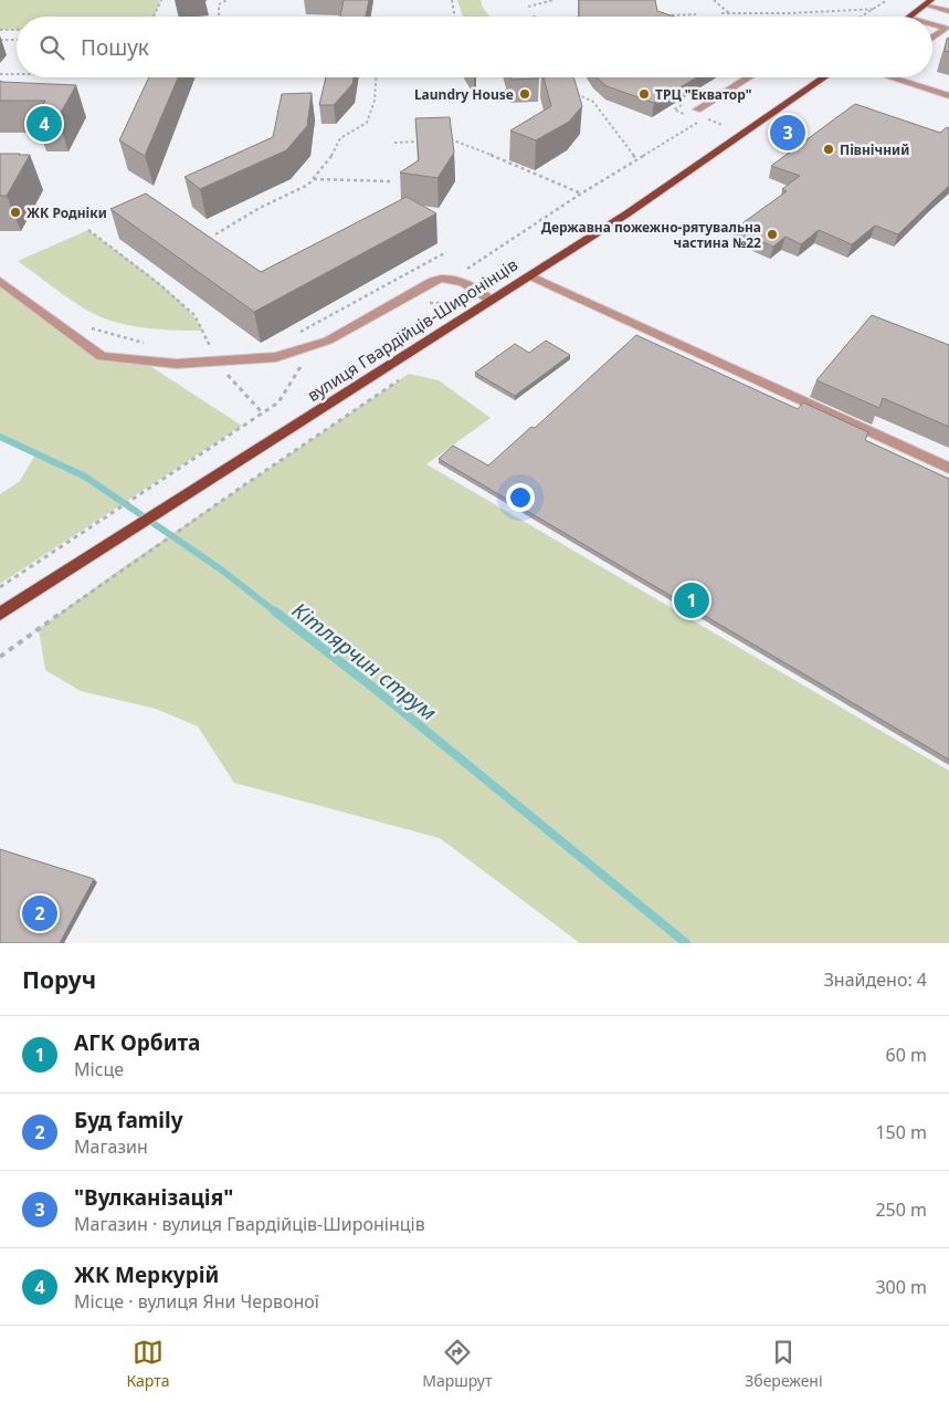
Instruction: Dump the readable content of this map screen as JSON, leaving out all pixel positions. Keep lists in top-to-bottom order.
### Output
{
  "streets": {
    "main road": ["вулиця Гвардійців-Широнінців"]
  },
  "water": ["Кітлярчин струм"],
  "places": [
    "Laundry House",
    "ТРЦ \"Екватор\"",
    "Північний",
    "ЖК Родніки",
    "Державна пожежно-рятувальна частина №22"
  ],
  "page": {
    "search": "Пошук",
    "pins": [
      "4",
      "3",
      "1",
      "2"
    ],
    "heading": ["Поруч", "Знайдено: 4"],
    "list": [
      {
        "mark": "1",
        "name": "АГК Орбита",
        "note": "Місце",
        "value": "60 m"
      },
      {
        "mark": "2",
        "name": "Буд family",
        "note": "Магазин",
        "value": "150 m"
      },
      {
        "mark": "3",
        "name": "\"Вулканізація\"",
        "note": "Магазин · вулиця Гвардійців-Широнінців",
        "value": "250 m"
      },
      {
        "mark": "4",
        "name": "ЖК Меркурій",
        "note": "Місце · вулиця Яни Червоної",
        "value": "300 m"
      }
    ],
    "nav": ["Карта", "Маршрут", "Збережені"]
  }
}
